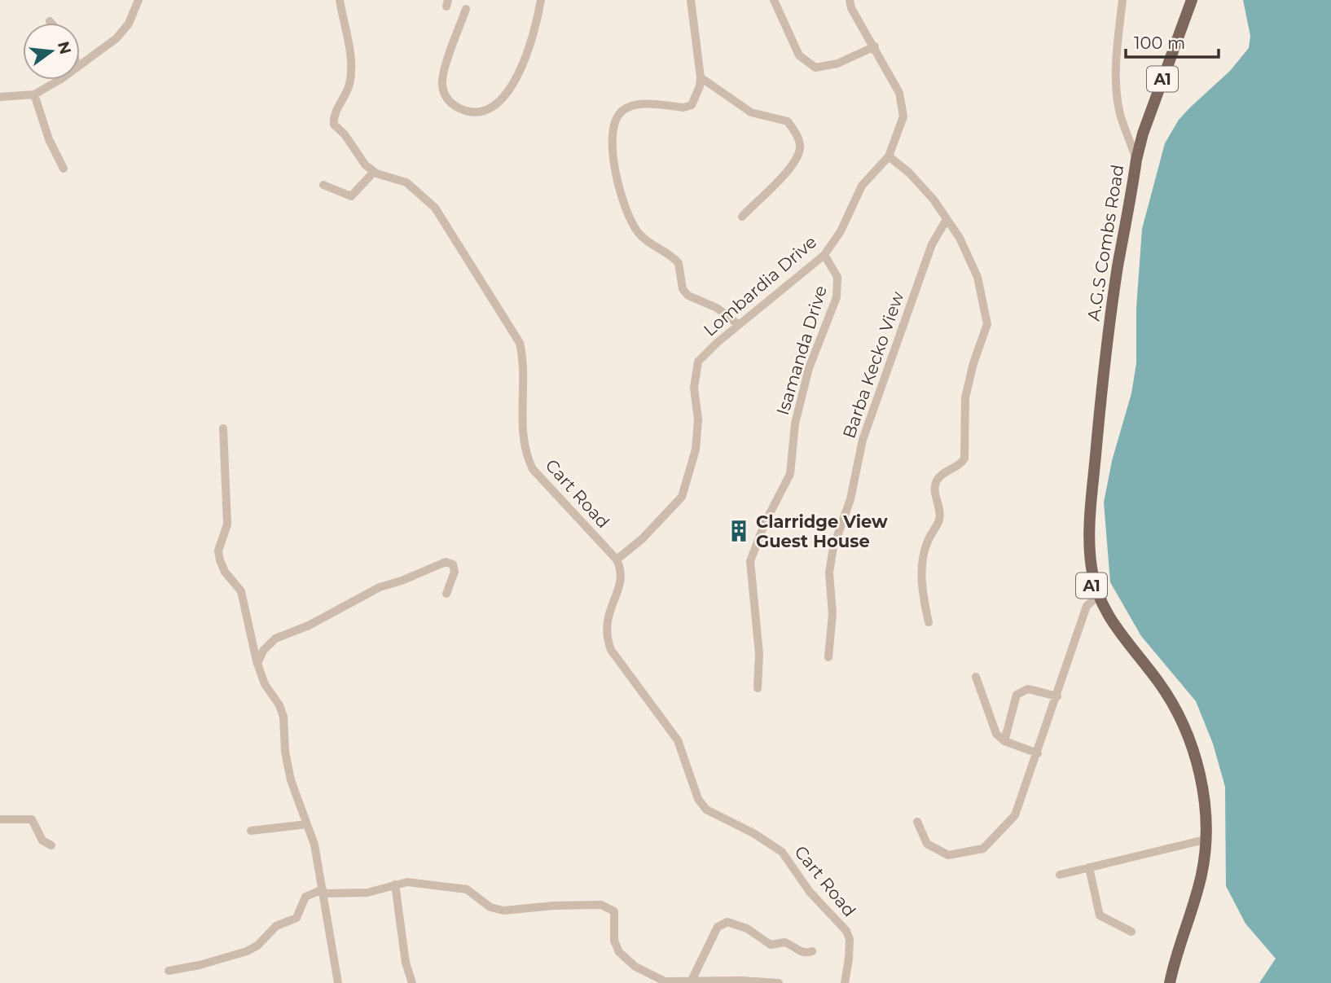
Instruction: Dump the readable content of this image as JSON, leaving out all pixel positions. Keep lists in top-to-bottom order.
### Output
{
  "streets": {
    "main road": ["A1", "A.G.S Combs Road"],
    "street": [
      "Lombardia Drive",
      "Isamanda Drive",
      "Barba Kecko View",
      "Cart Road"
    ]
  },
  "crossings": [
    ["A1", "A.G.S Combs Road"],
    ["Lombardia Drive", "Isamanda Drive"],
    ["Lombardia Drive", "Cart Road"]
  ],
  "places": {
    "building": ["Clarridge View Guest House"]
  },
  "scale_bar": "100 m",
  "north": "right"
}
